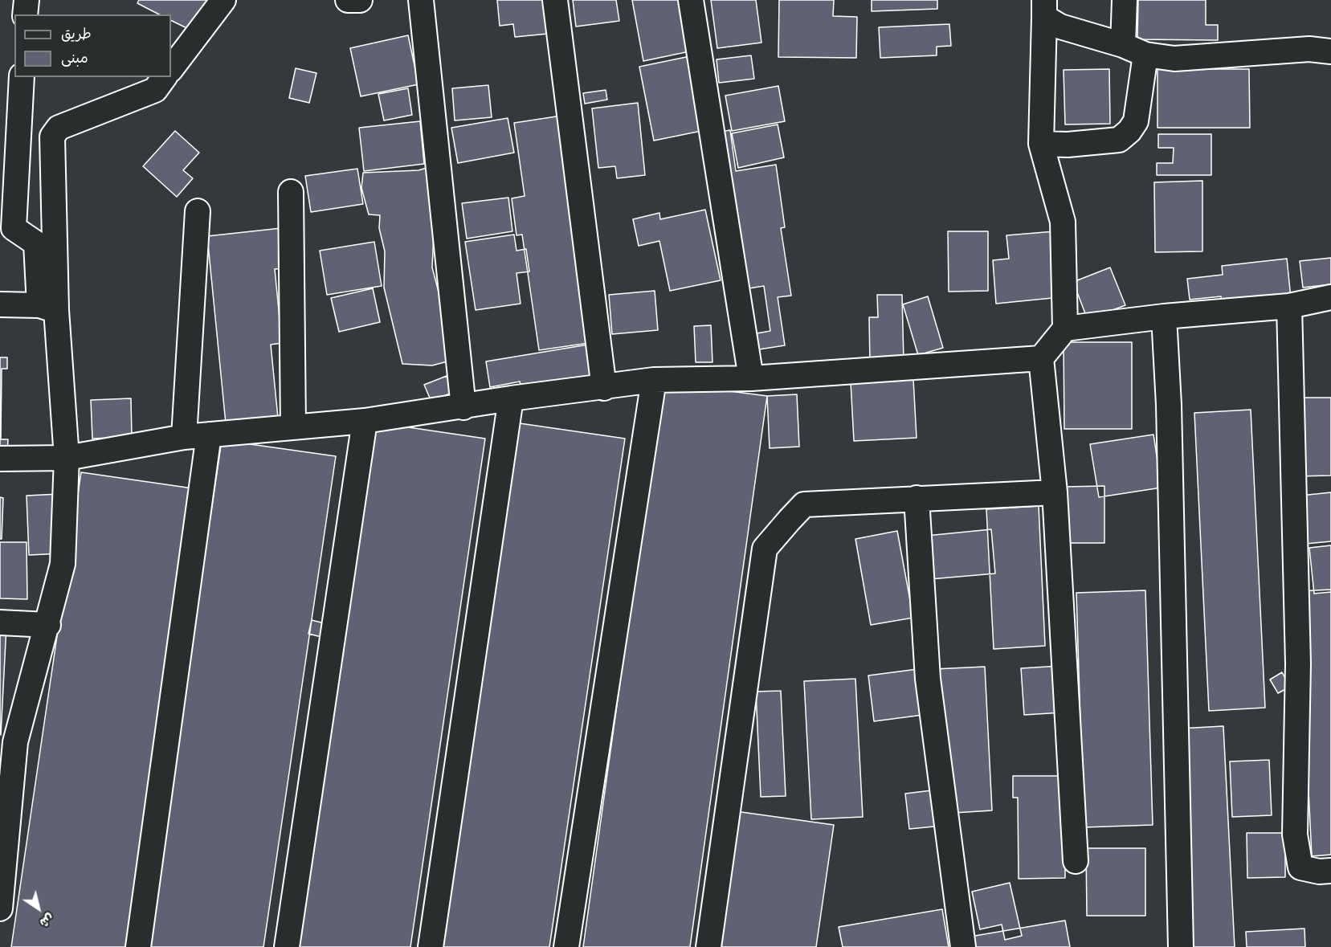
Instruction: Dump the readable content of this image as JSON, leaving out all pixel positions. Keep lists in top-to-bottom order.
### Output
{
  "legend": ["طريق", "مبنى"],
  "north": "bottom right"
}
